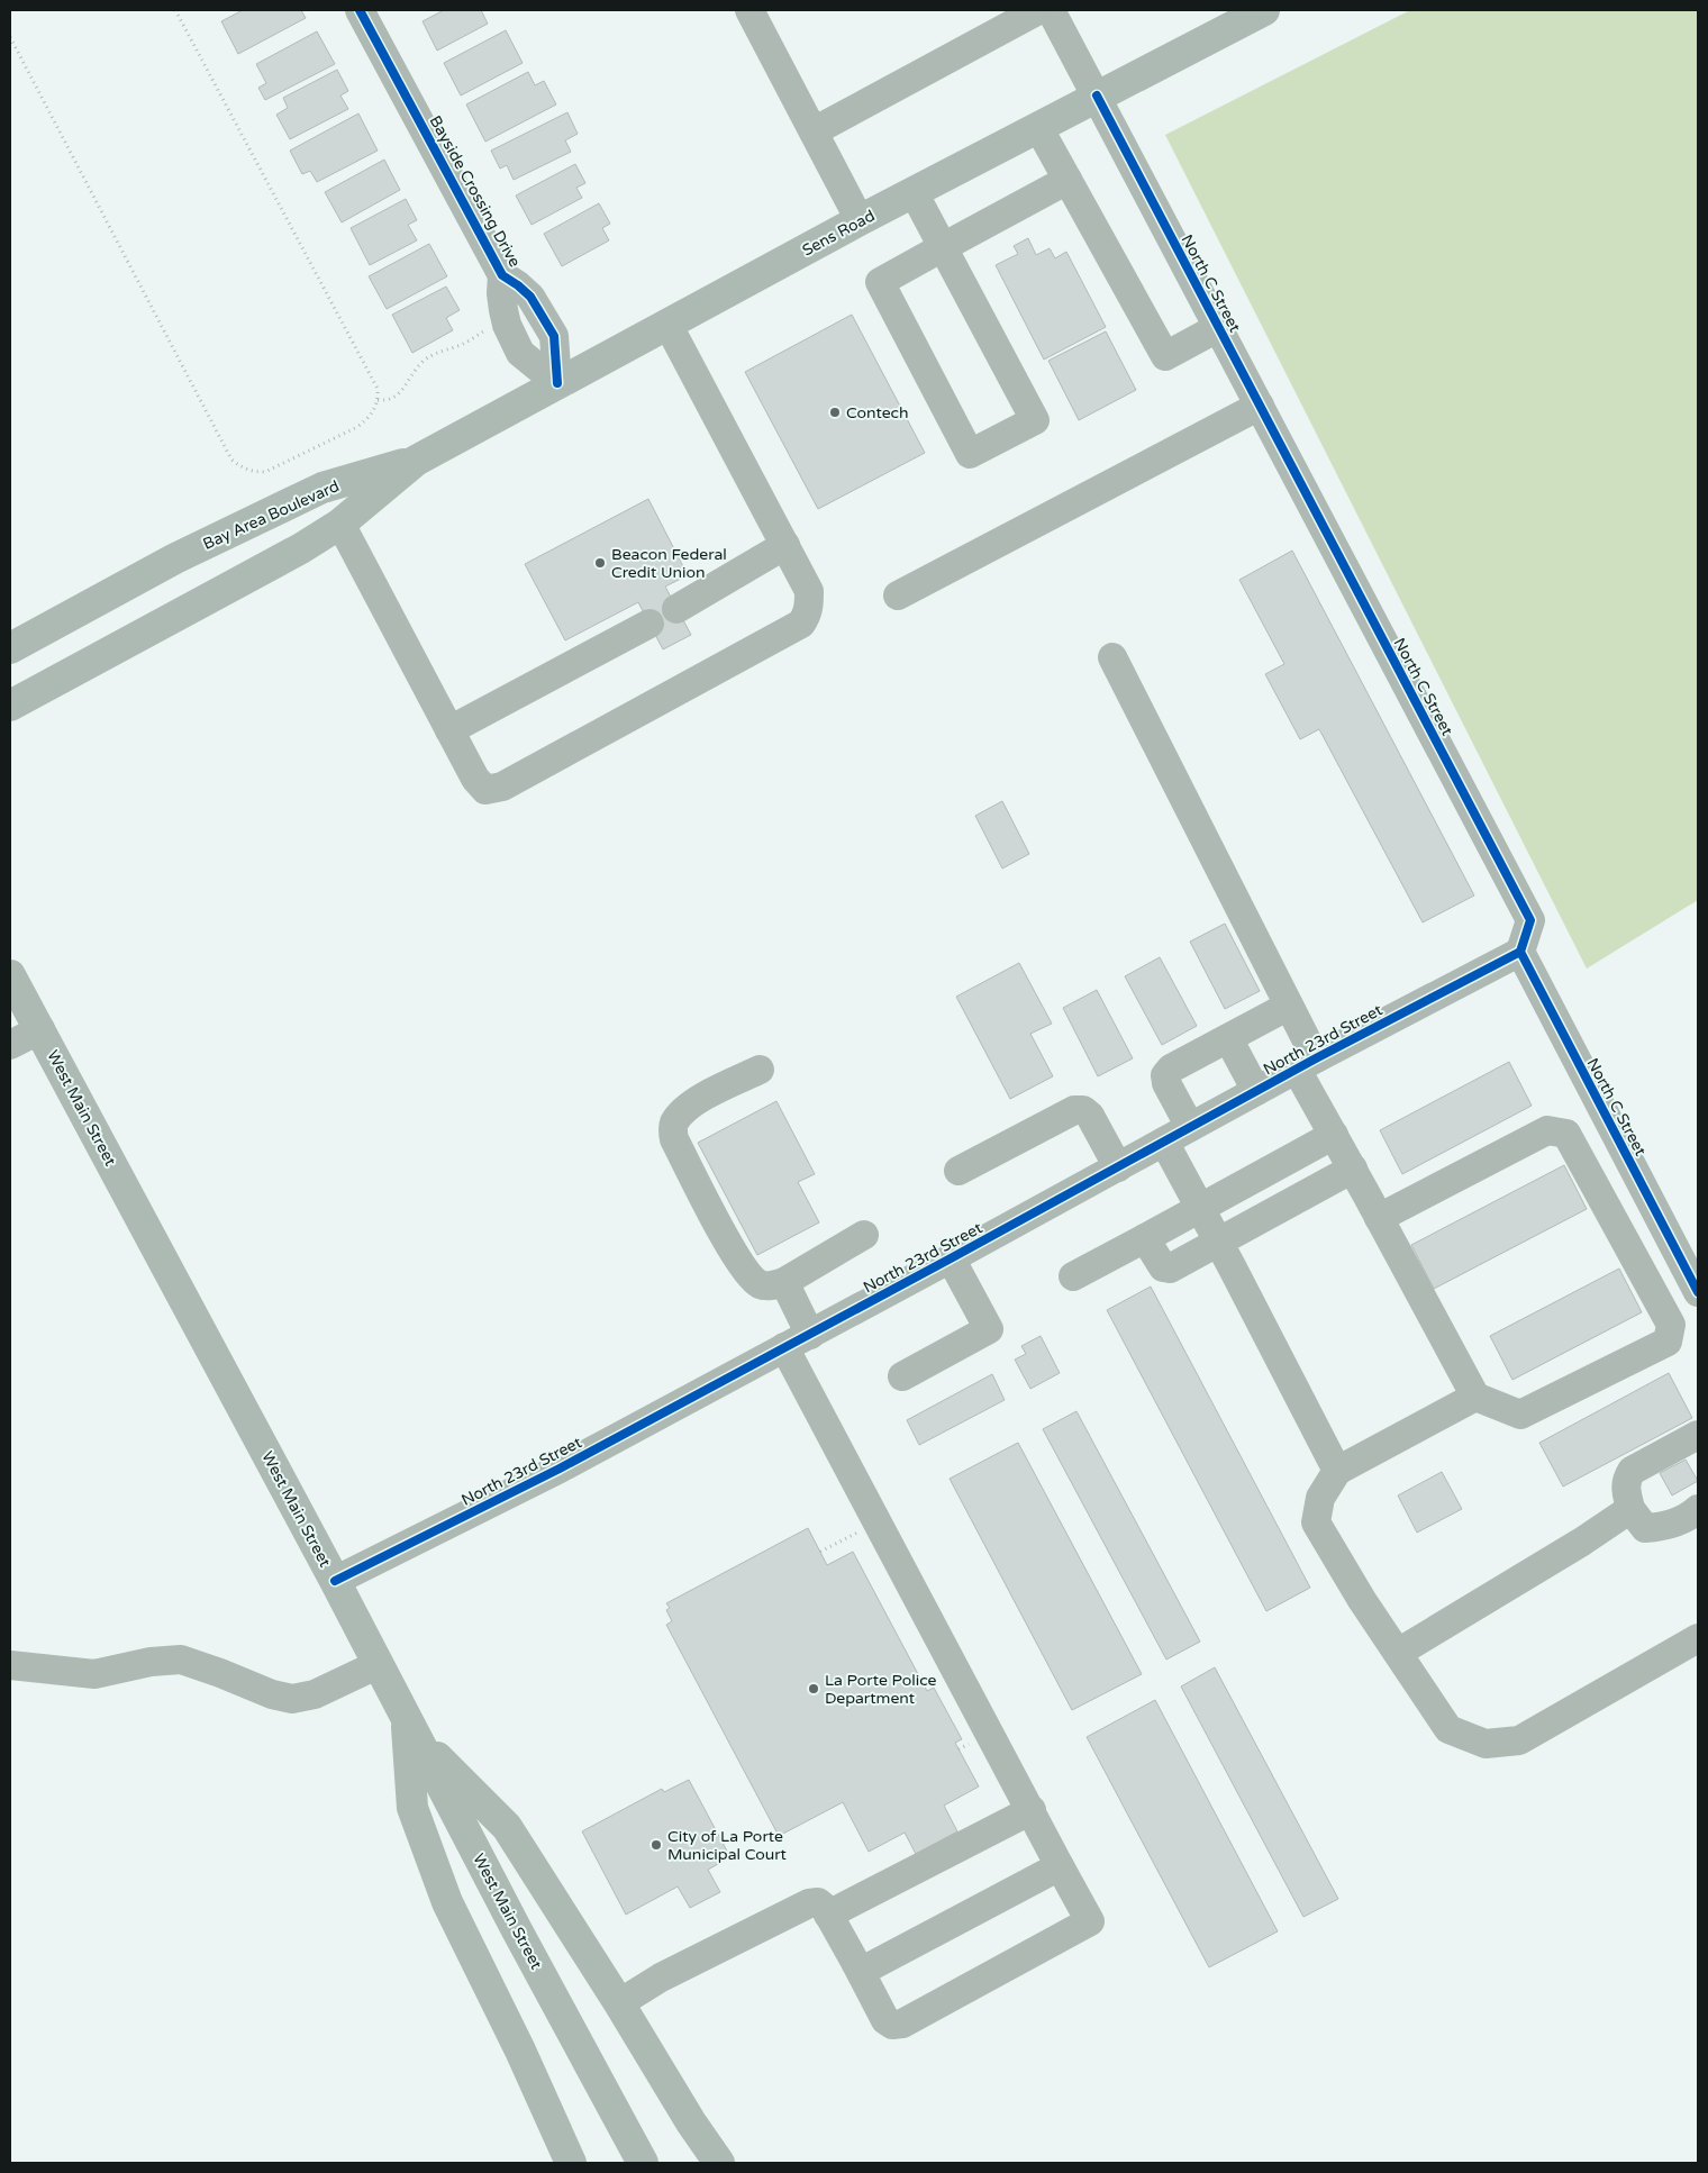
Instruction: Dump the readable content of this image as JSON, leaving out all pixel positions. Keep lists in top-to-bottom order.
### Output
{
  "streets": {
    "main road": ["Sens Road", "Bay Area Boulevard", "West Main Street"],
    "street": ["Bayside Crossing Drive", "North C Street", "North 23rd Street"]
  },
  "crossings": [
    ["Bayside Crossing Drive", "Sens Road"],
    ["Sens Road", "North C Street"],
    ["Sens Road", "Bay Area Boulevard"],
    ["North C Street", "North 23rd Street"],
    ["North 23rd Street", "West Main Street"]
  ],
  "places": [
    "Contech",
    "Beacon Federal Credit Union",
    "La Porte Police Department",
    "City of La Porte Municipal Court"
  ]
}
